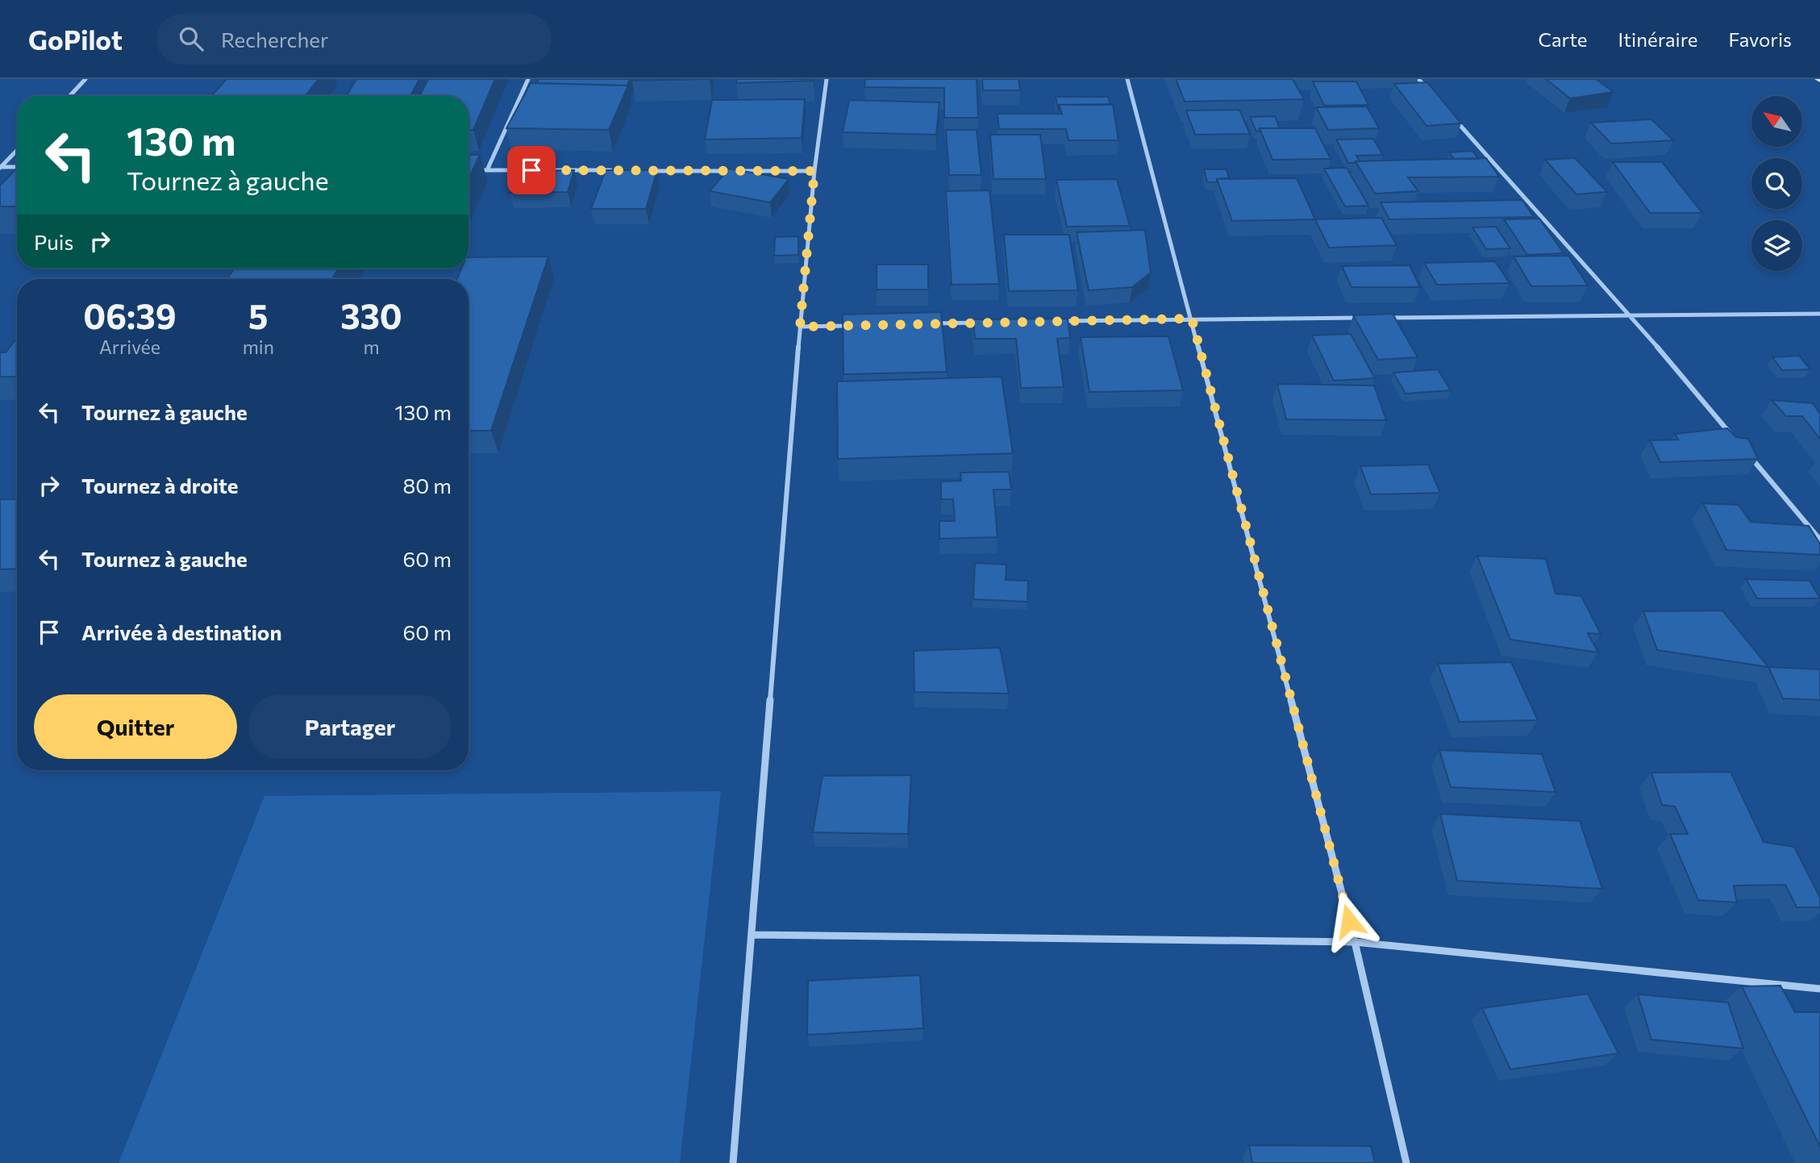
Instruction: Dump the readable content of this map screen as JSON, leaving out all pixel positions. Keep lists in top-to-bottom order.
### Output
{
  "north": "top left",
  "page": {
    "header": "GoPilot",
    "search": "Rechercher",
    "nav": ["Carte", "Itinéraire", "Favoris"],
    "turn": ["130 m", "Tournez à gauche"],
    "then": "Puis",
    "eta": [
      "06:39",
      "Arrivée",
      "5",
      "min",
      "330",
      "m"
    ],
    "list": [
      {
        "name": "Tournez à gauche",
        "value": "130 m"
      },
      {
        "name": "Tournez à droite",
        "value": "80 m"
      },
      {
        "name": "Tournez à gauche",
        "value": "60 m"
      },
      {
        "name": "Arrivée à destination",
        "value": "60 m"
      }
    ],
    "buttons": ["Quitter", "Partager"]
  }
}
